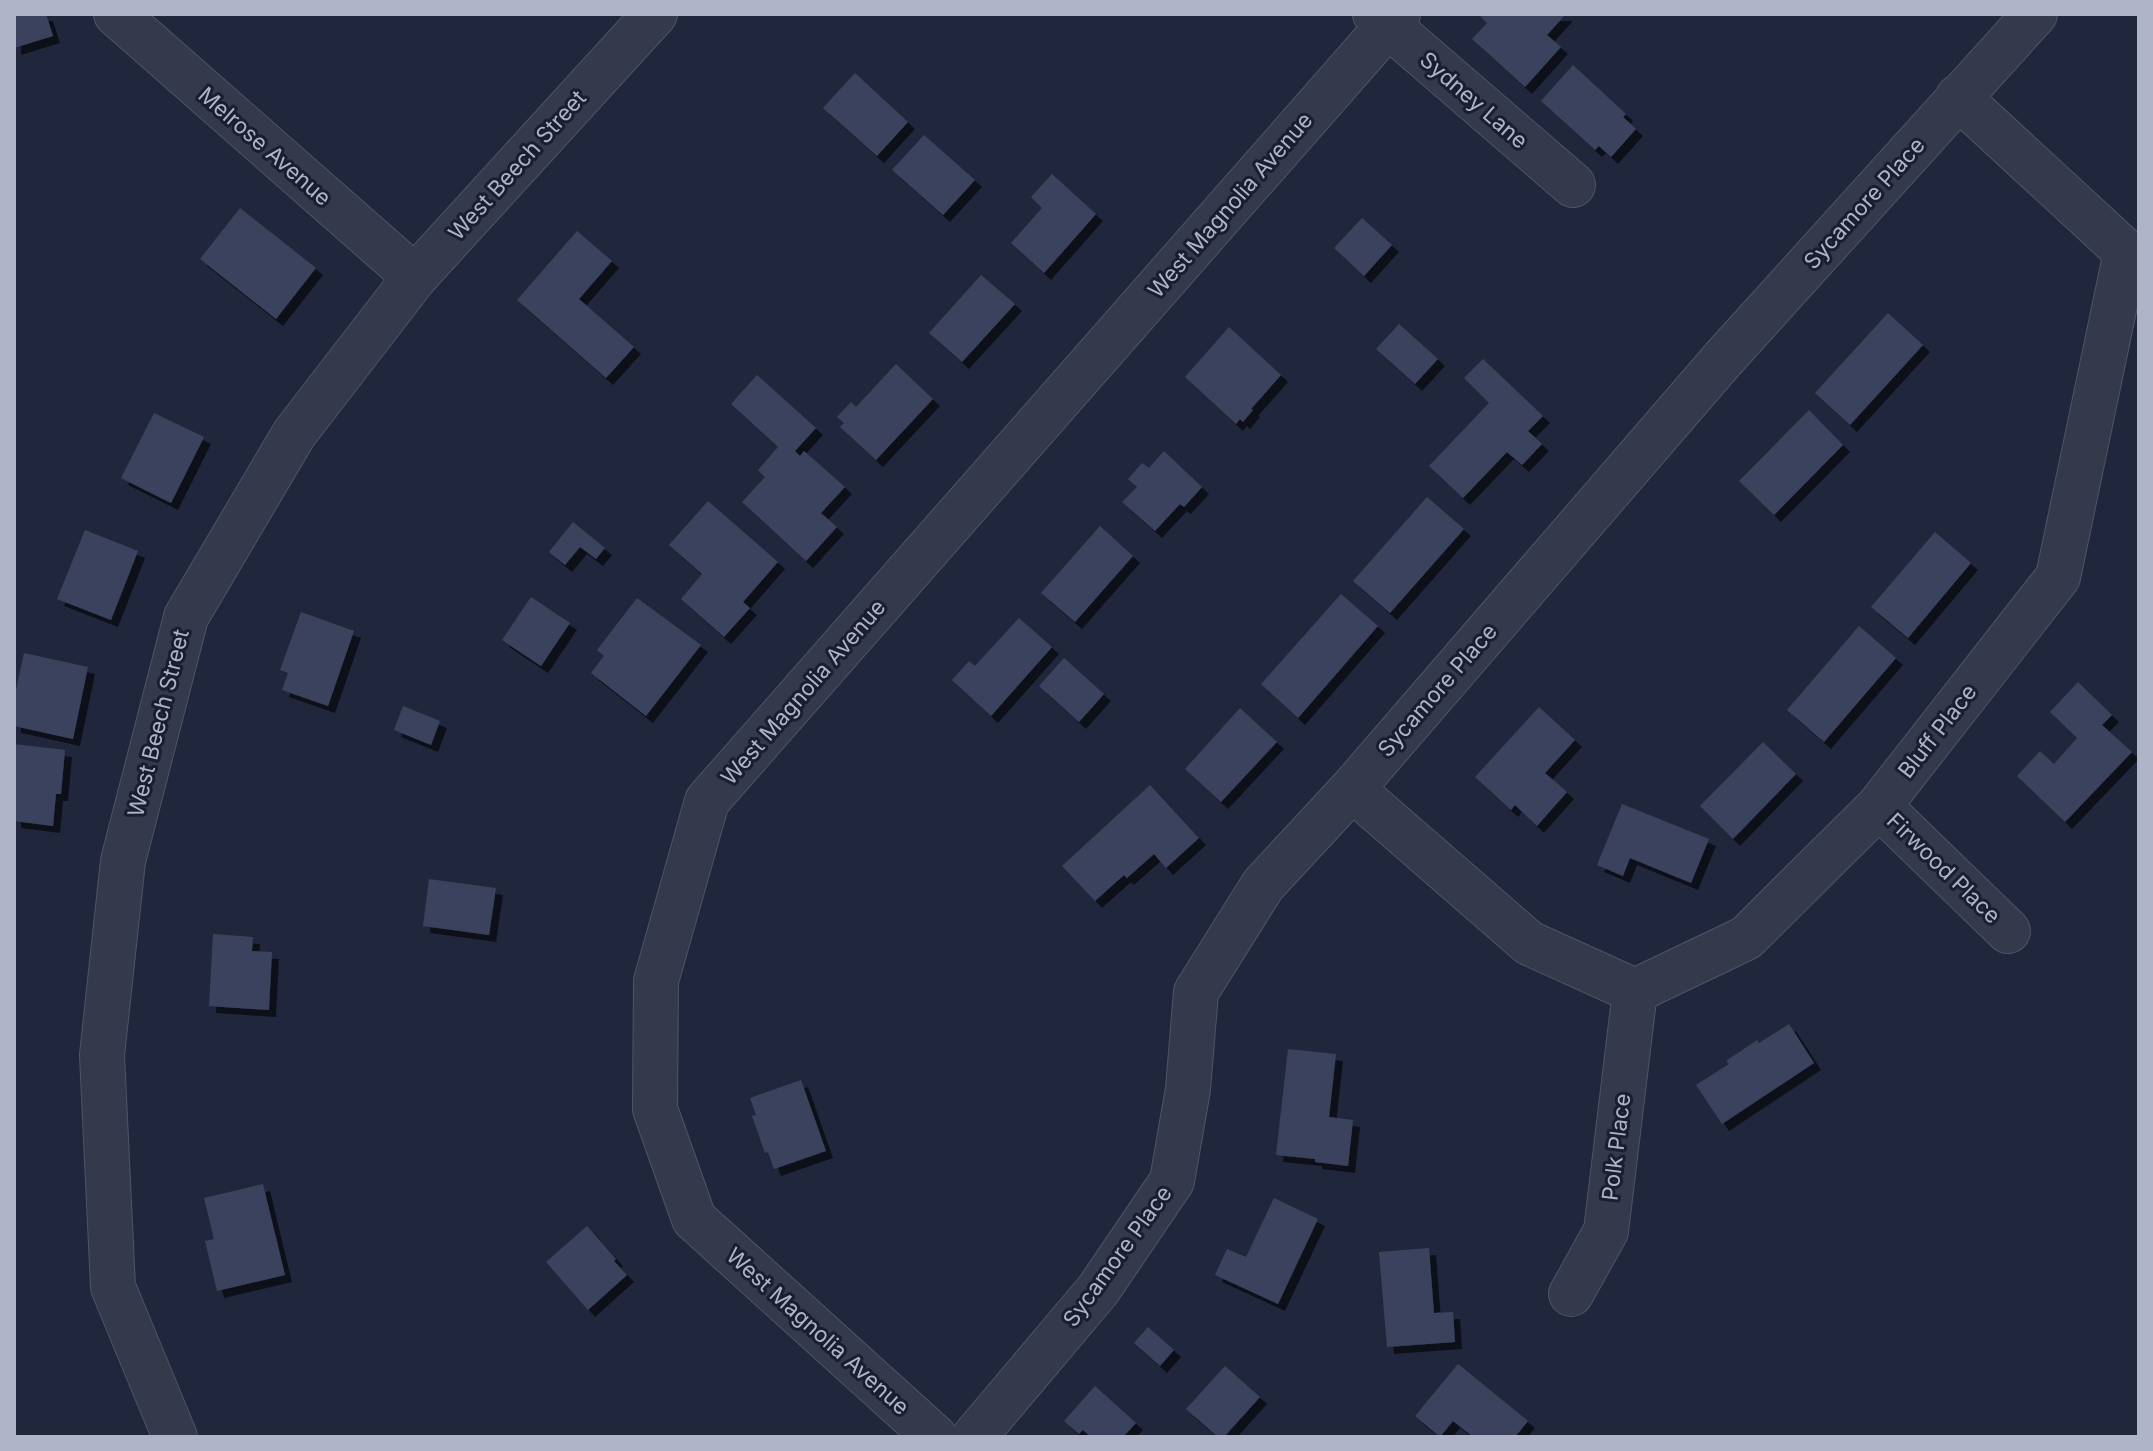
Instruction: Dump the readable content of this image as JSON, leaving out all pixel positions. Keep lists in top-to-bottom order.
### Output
{
  "streets": {
    "street": [
      "Sydney Lane",
      "Melrose Avenue",
      "West Beech Street",
      "Sycamore Place",
      "West Magnolia Avenue",
      "Bluff Place",
      "Firwood Place",
      "Polk Place"
    ]
  },
  "crossings": [
    ["Sydney Lane", "West Magnolia Avenue"],
    ["Melrose Avenue", "West Beech Street"],
    ["Sycamore Place", "Bluff Place"],
    ["Bluff Place", "Firwood Place"],
    ["Bluff Place", "Polk Place"]
  ]
}
